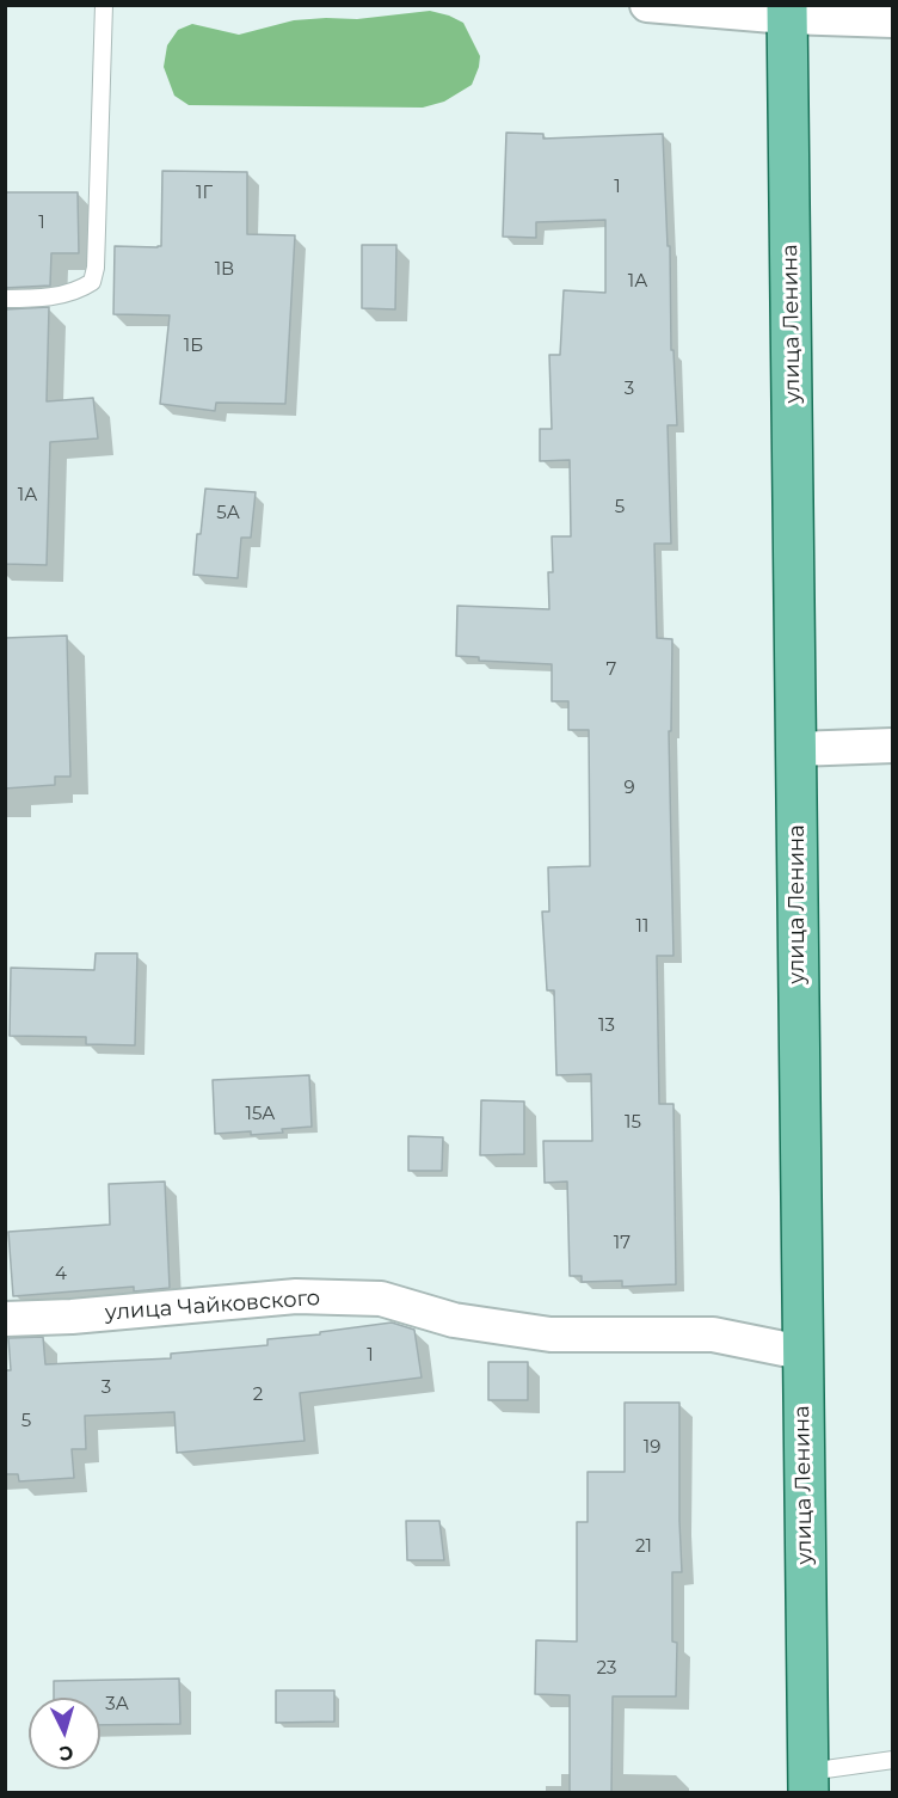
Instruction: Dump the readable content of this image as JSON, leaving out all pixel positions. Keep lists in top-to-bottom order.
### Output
{
  "streets": {
    "main road": ["улица Ленина"],
    "street": ["улица Чайковского"]
  },
  "crossings": [
    ["улица Ленина", "улица Чайковского"]
  ],
  "house_numbers": [
    "1",
    "1Г",
    "1",
    "1В",
    "1А",
    "1Б",
    "3",
    "1А",
    "5",
    "5А",
    "7",
    "9",
    "11",
    "13",
    "15А",
    "15",
    "17",
    "4",
    "1",
    "3",
    "2",
    "5",
    "19",
    "21",
    "23",
    "3А"
  ],
  "north": "bottom"
}
